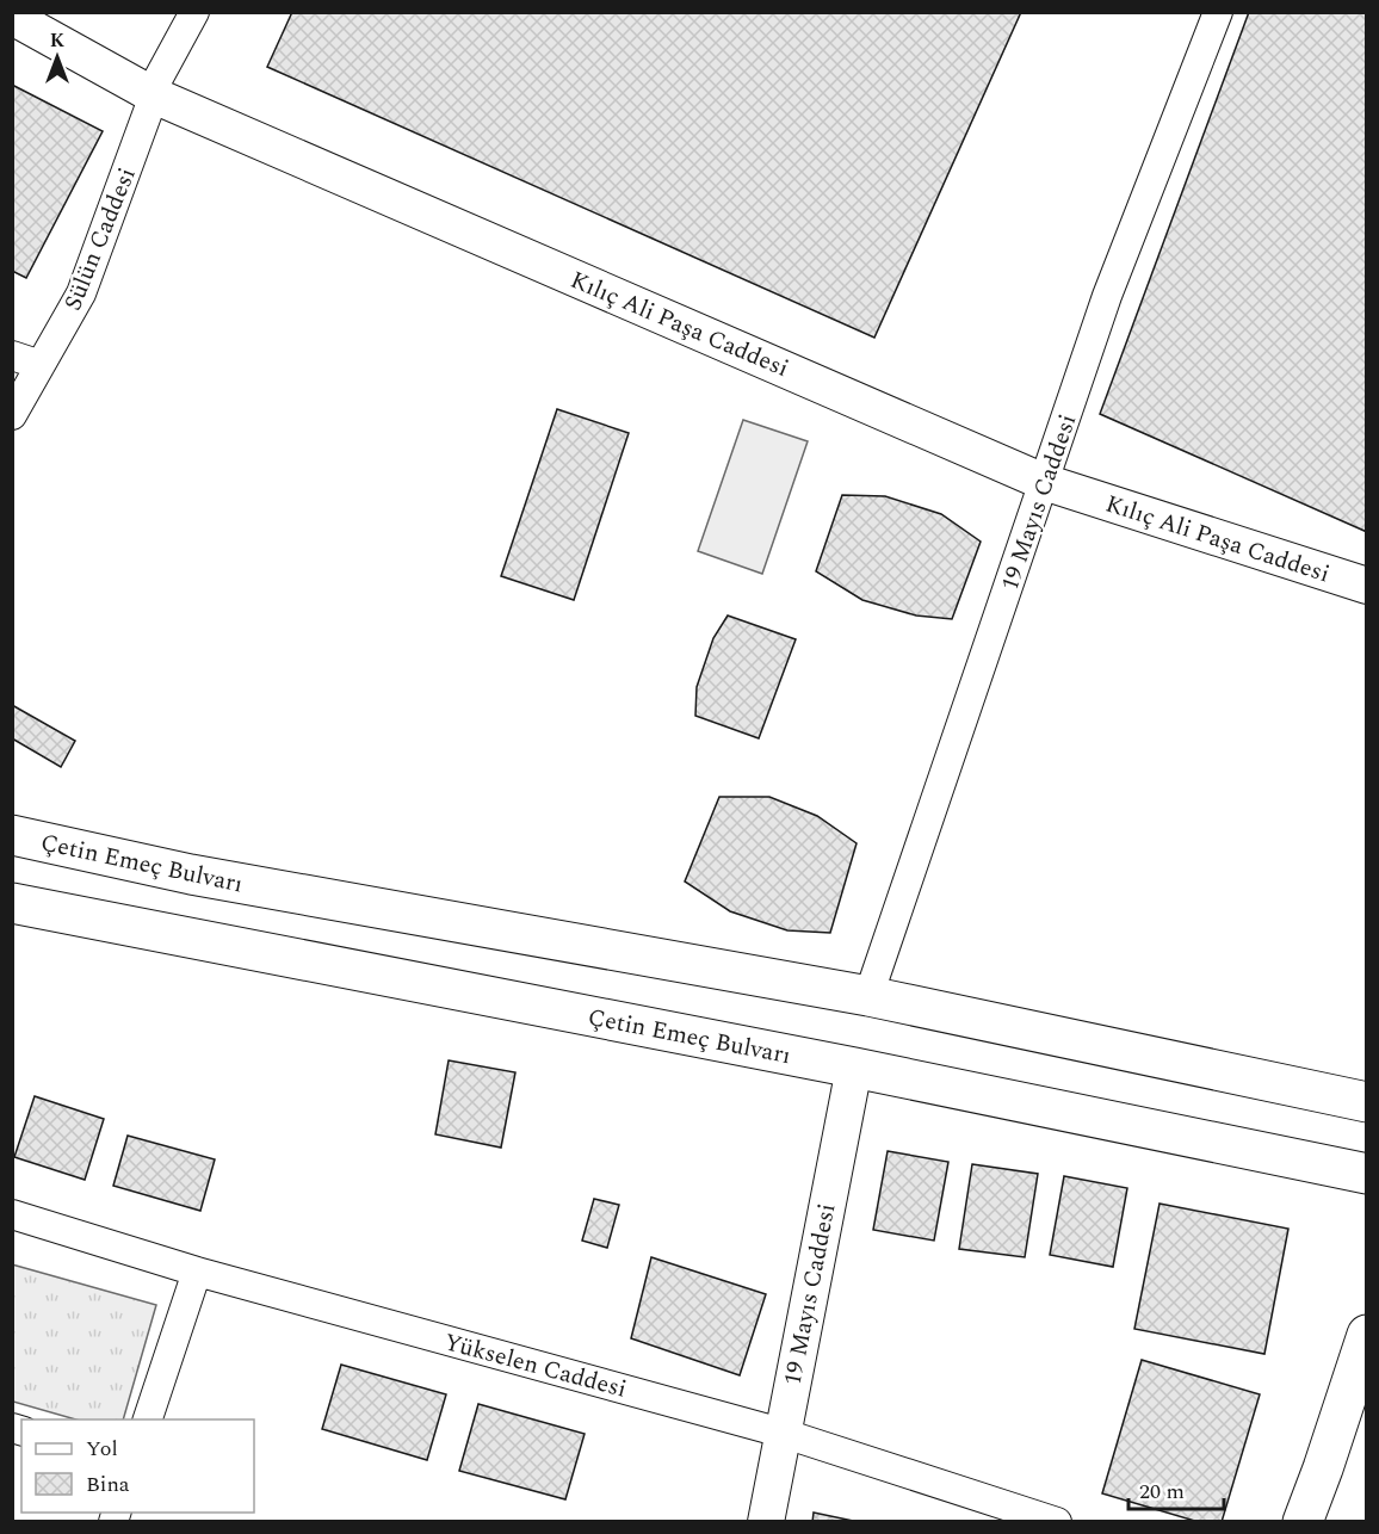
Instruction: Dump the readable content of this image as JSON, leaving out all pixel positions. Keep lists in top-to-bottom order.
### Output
{
  "streets": {
    "main road": ["Çetin Emeç Bulvarı"],
    "street": [
      "Sülün Caddesi",
      "Kılıç Ali Paşa Caddesi",
      "19 Mayıs Caddesi",
      "Yükselen Caddesi"
    ]
  },
  "crossings": [
    ["Sülün Caddesi", "Kılıç Ali Paşa Caddesi"],
    ["Kılıç Ali Paşa Caddesi", "19 Mayıs Caddesi"],
    ["19 Mayıs Caddesi", "Çetin Emeç Bulvarı"],
    ["19 Mayıs Caddesi", "Yükselen Caddesi"]
  ],
  "legend": ["Yol", "Bina"],
  "scale_bar": "20 m",
  "north": "top"
}
